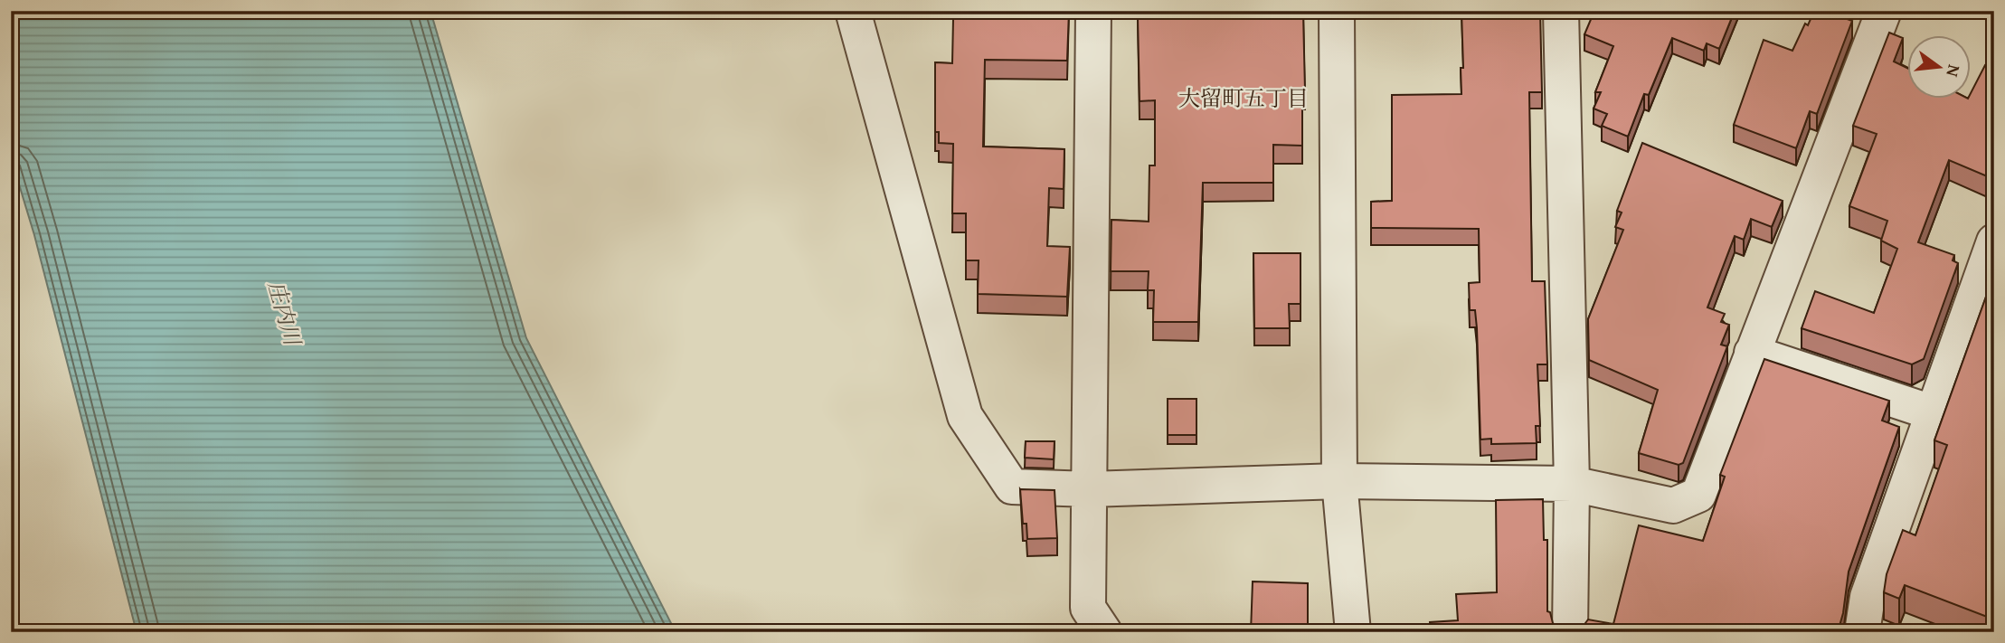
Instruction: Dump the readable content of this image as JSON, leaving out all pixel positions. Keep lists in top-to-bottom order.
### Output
{
  "districts": ["大留町五丁目"],
  "water": ["庄内川"],
  "north": "right"
}
